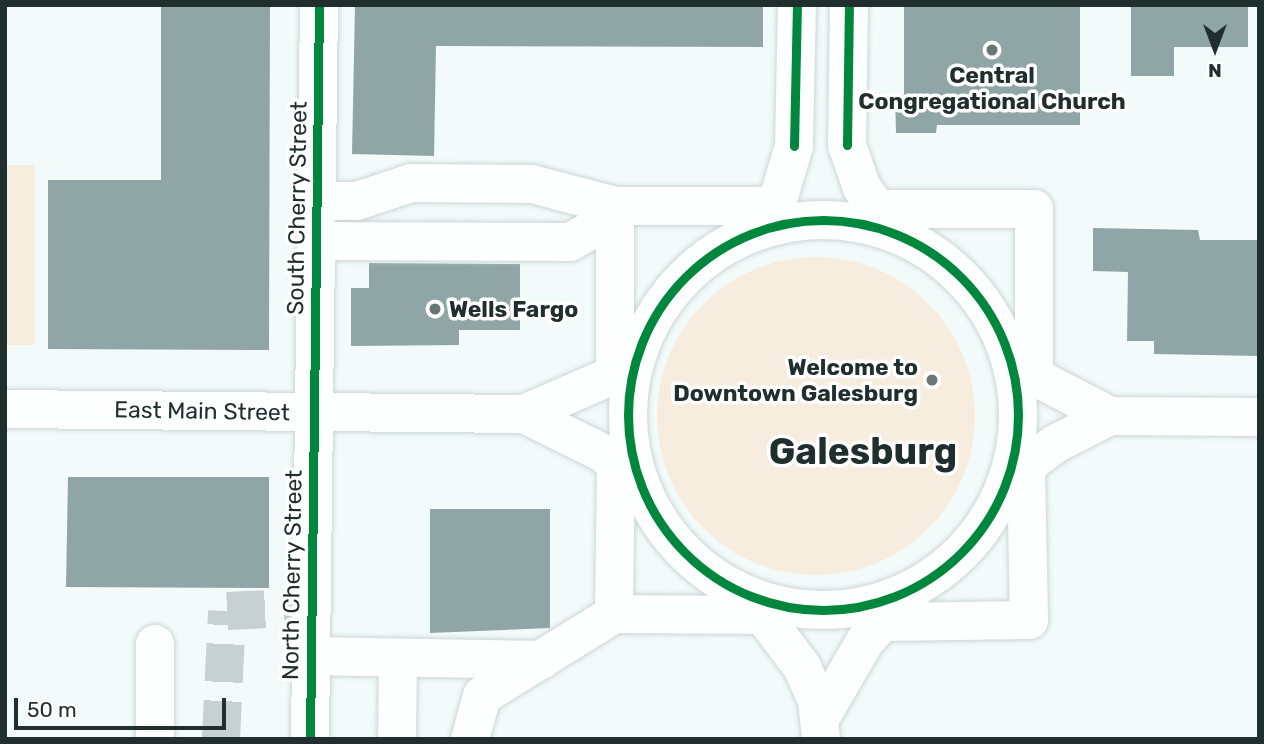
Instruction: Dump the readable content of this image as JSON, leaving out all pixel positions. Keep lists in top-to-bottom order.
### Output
{
  "streets": {
    "main road": ["South Cherry Street", "East Main Street", "North Cherry Street"]
  },
  "crossings": [
    ["South Cherry Street", "East Main Street"],
    ["South Cherry Street", "North Cherry Street"],
    ["East Main Street", "North Cherry Street"]
  ],
  "districts": ["Galesburg"],
  "places": ["Central Congregational Church", "Wells Fargo", "Welcome to Downtown Galesburg"],
  "scale_bar": "50 m",
  "north": "bottom"
}
